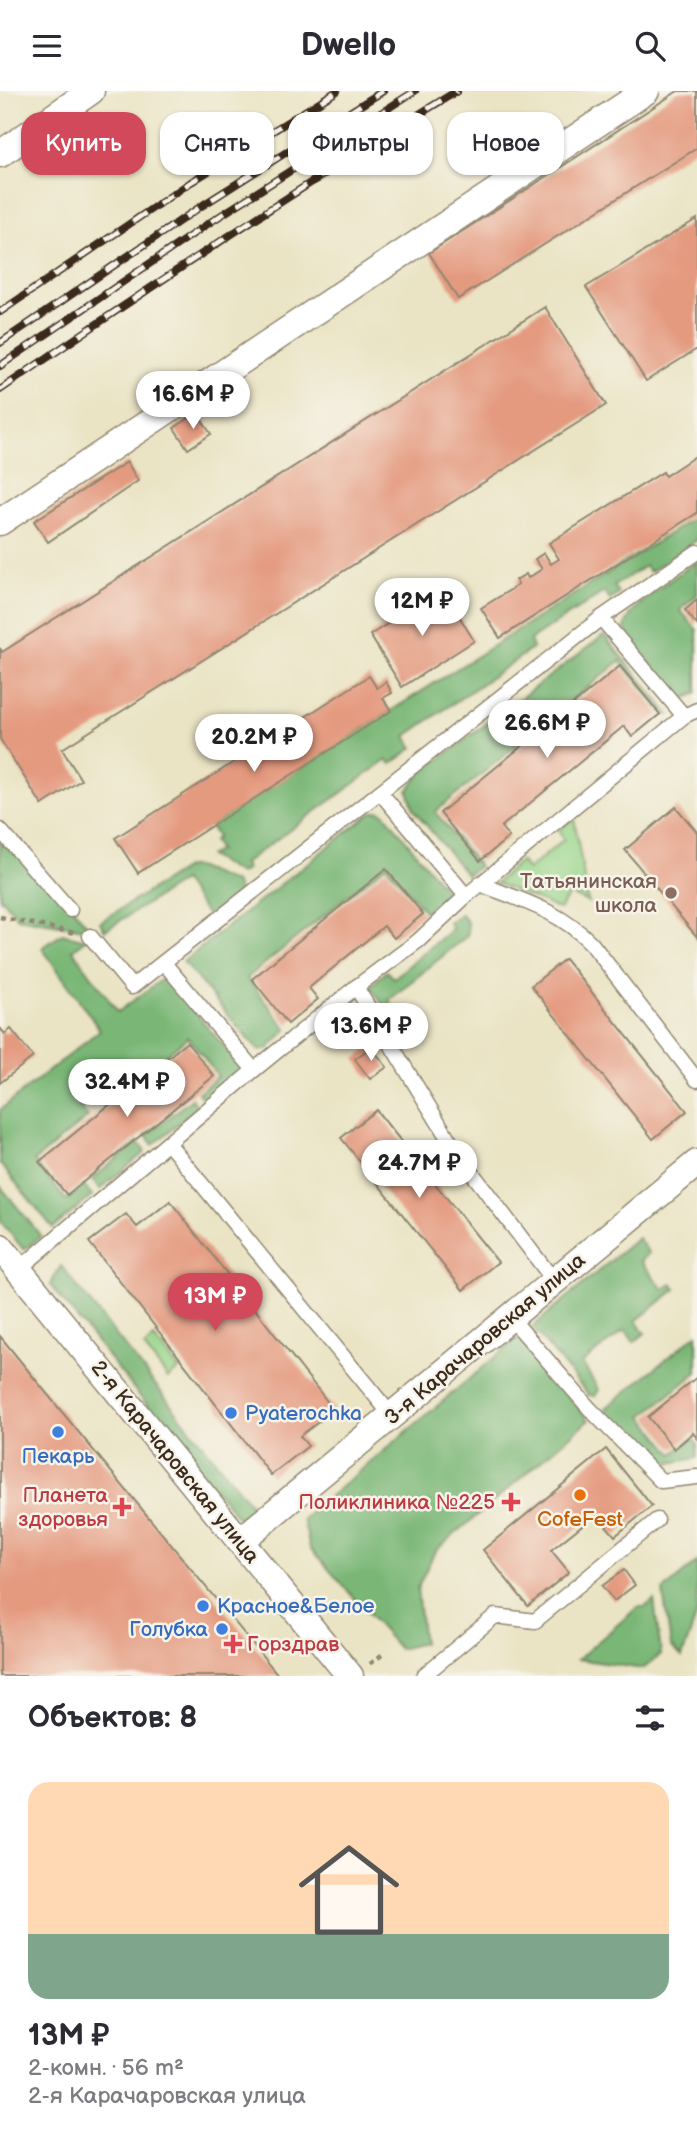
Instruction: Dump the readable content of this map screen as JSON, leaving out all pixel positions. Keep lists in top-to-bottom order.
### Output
{
  "streets": {
    "street": ["3-я Карачаровская улица", "2-я Карачаровская улица"]
  },
  "crossings": [
    ["3-я Карачаровская улица", "2-я Карачаровская улица"]
  ],
  "places": {
    "other": [
      "Татьянинская школа",
      "Pyaterochka",
      "Пекарь",
      "CofeFest",
      "Красное&Белое",
      "Голубка"
    ],
    "health": ["Поликлиника №225", "Планета здоровья", "Горздрав"]
  },
  "page": {
    "header": "Dwello",
    "chip": [
      "Купить",
      "Снять",
      "Фильтры",
      "Новое"
    ],
    "price": [
      "16.6M ₽",
      "12M ₽",
      "26.6M ₽",
      "20.2M ₽",
      "13.6M ₽",
      "32.4M ₽",
      "24.7M ₽",
      "13M ₽"
    ],
    "heading": "Объектов: 8",
    "list": [
      {
        "name": "13M ₽",
        "note": "2-комн. · 56 m² · 2-я Карачаровская улица"
      }
    ]
  }
}
